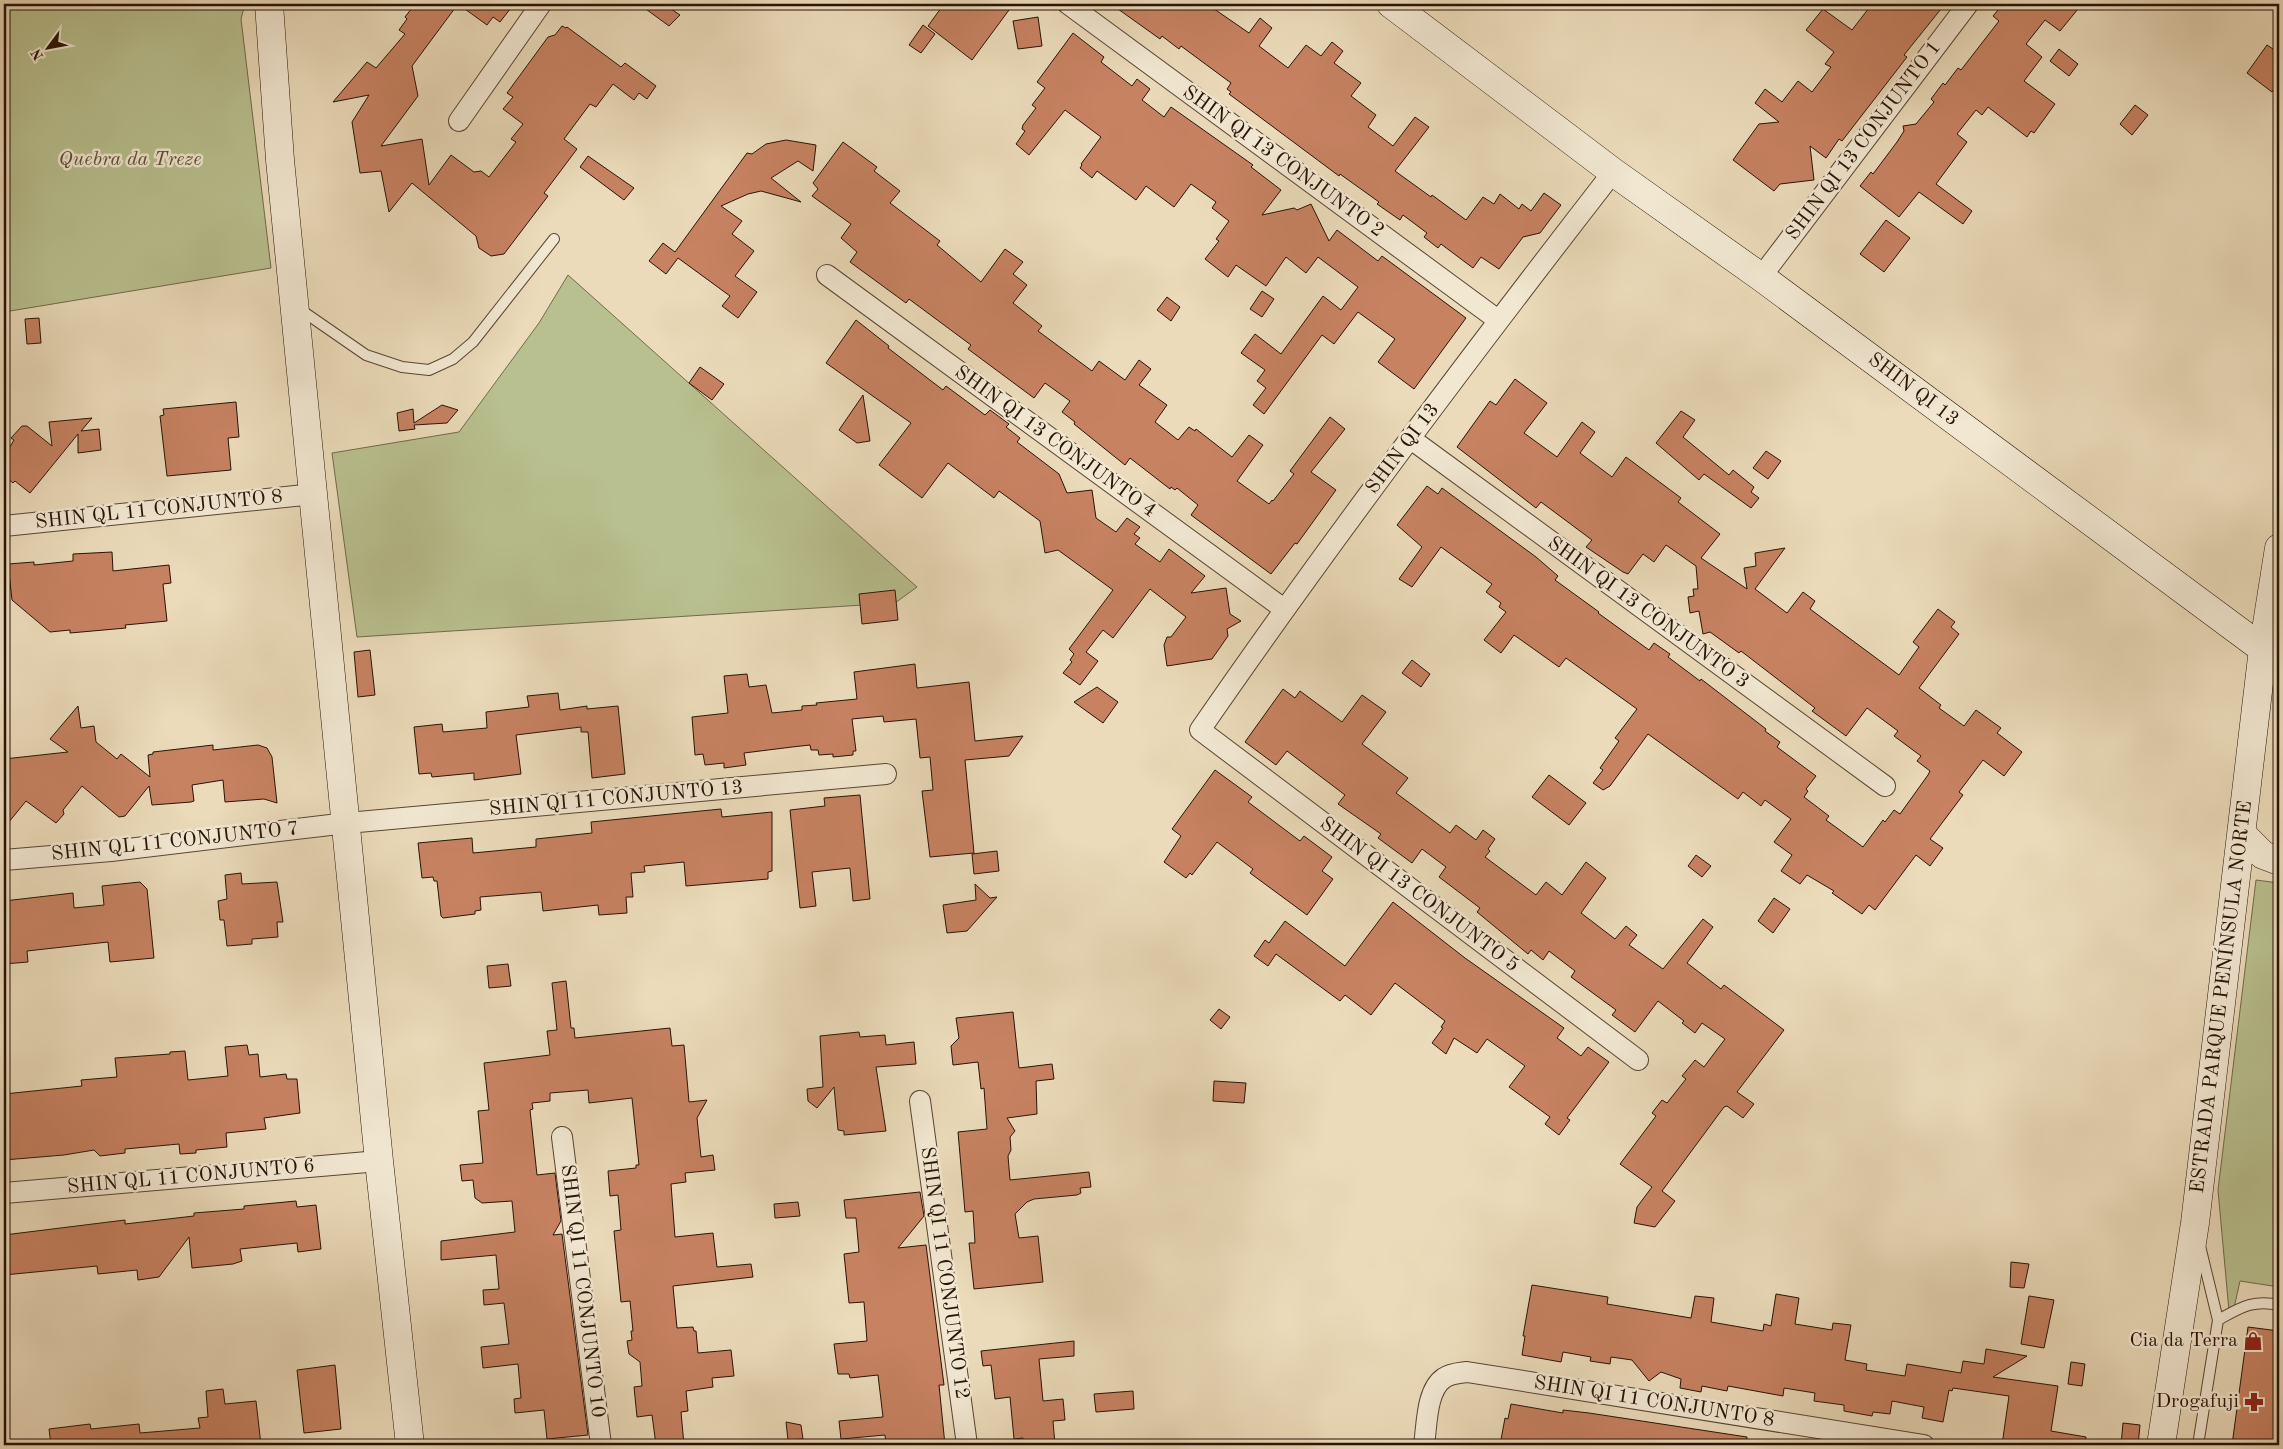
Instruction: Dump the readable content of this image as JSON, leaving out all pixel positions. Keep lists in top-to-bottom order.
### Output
{
  "streets": {
    "street": [
      "SHIN QI 13 CONJUNTO 1",
      "SHIN QI 13 CONJUNTO 2",
      "SHIN QI 13",
      "SHIN QI 13 CONJUNTO 4",
      "SHIN QL 11 CONJUNTO 8",
      "SHIN QI 13 CONJUNTO 3",
      "SHIN QI 11 CONJUNTO 13",
      "SHIN QL 11 CONJUNTO 7",
      "SHIN QI 13 CONJUNTO 5",
      "ESTRADA PARQUE PENÍNSULA NORTE",
      "SHIN QL 11 CONJUNTO 6",
      "SHIN QI 11 CONJUNTO 12",
      "SHIN QI 11 CONJUNTO 10",
      "SHIN QI 11 CONJUNTO 8"
    ]
  },
  "crossings": [
    ["SHIN QI 13 CONJUNTO 1", "SHIN QI 13"],
    ["SHIN QI 13 CONJUNTO 2", "SHIN QI 13"],
    ["SHIN QI 13", "SHIN QI 13 CONJUNTO 4"],
    ["SHIN QI 13", "SHIN QI 13 CONJUNTO 3"],
    ["SHIN QI 13", "SHIN QI 13 CONJUNTO 5"],
    ["SHIN QI 13", "ESTRADA PARQUE PENÍNSULA NORTE"],
    ["SHIN QI 11 CONJUNTO 13", "SHIN QL 11 CONJUNTO 7"]
  ],
  "parks": ["Quebra da Treze"],
  "places": {
    "shop": ["Cia da Terra"],
    "pharmacy": ["Drogafuji"]
  },
  "north": "bottom left"
}
